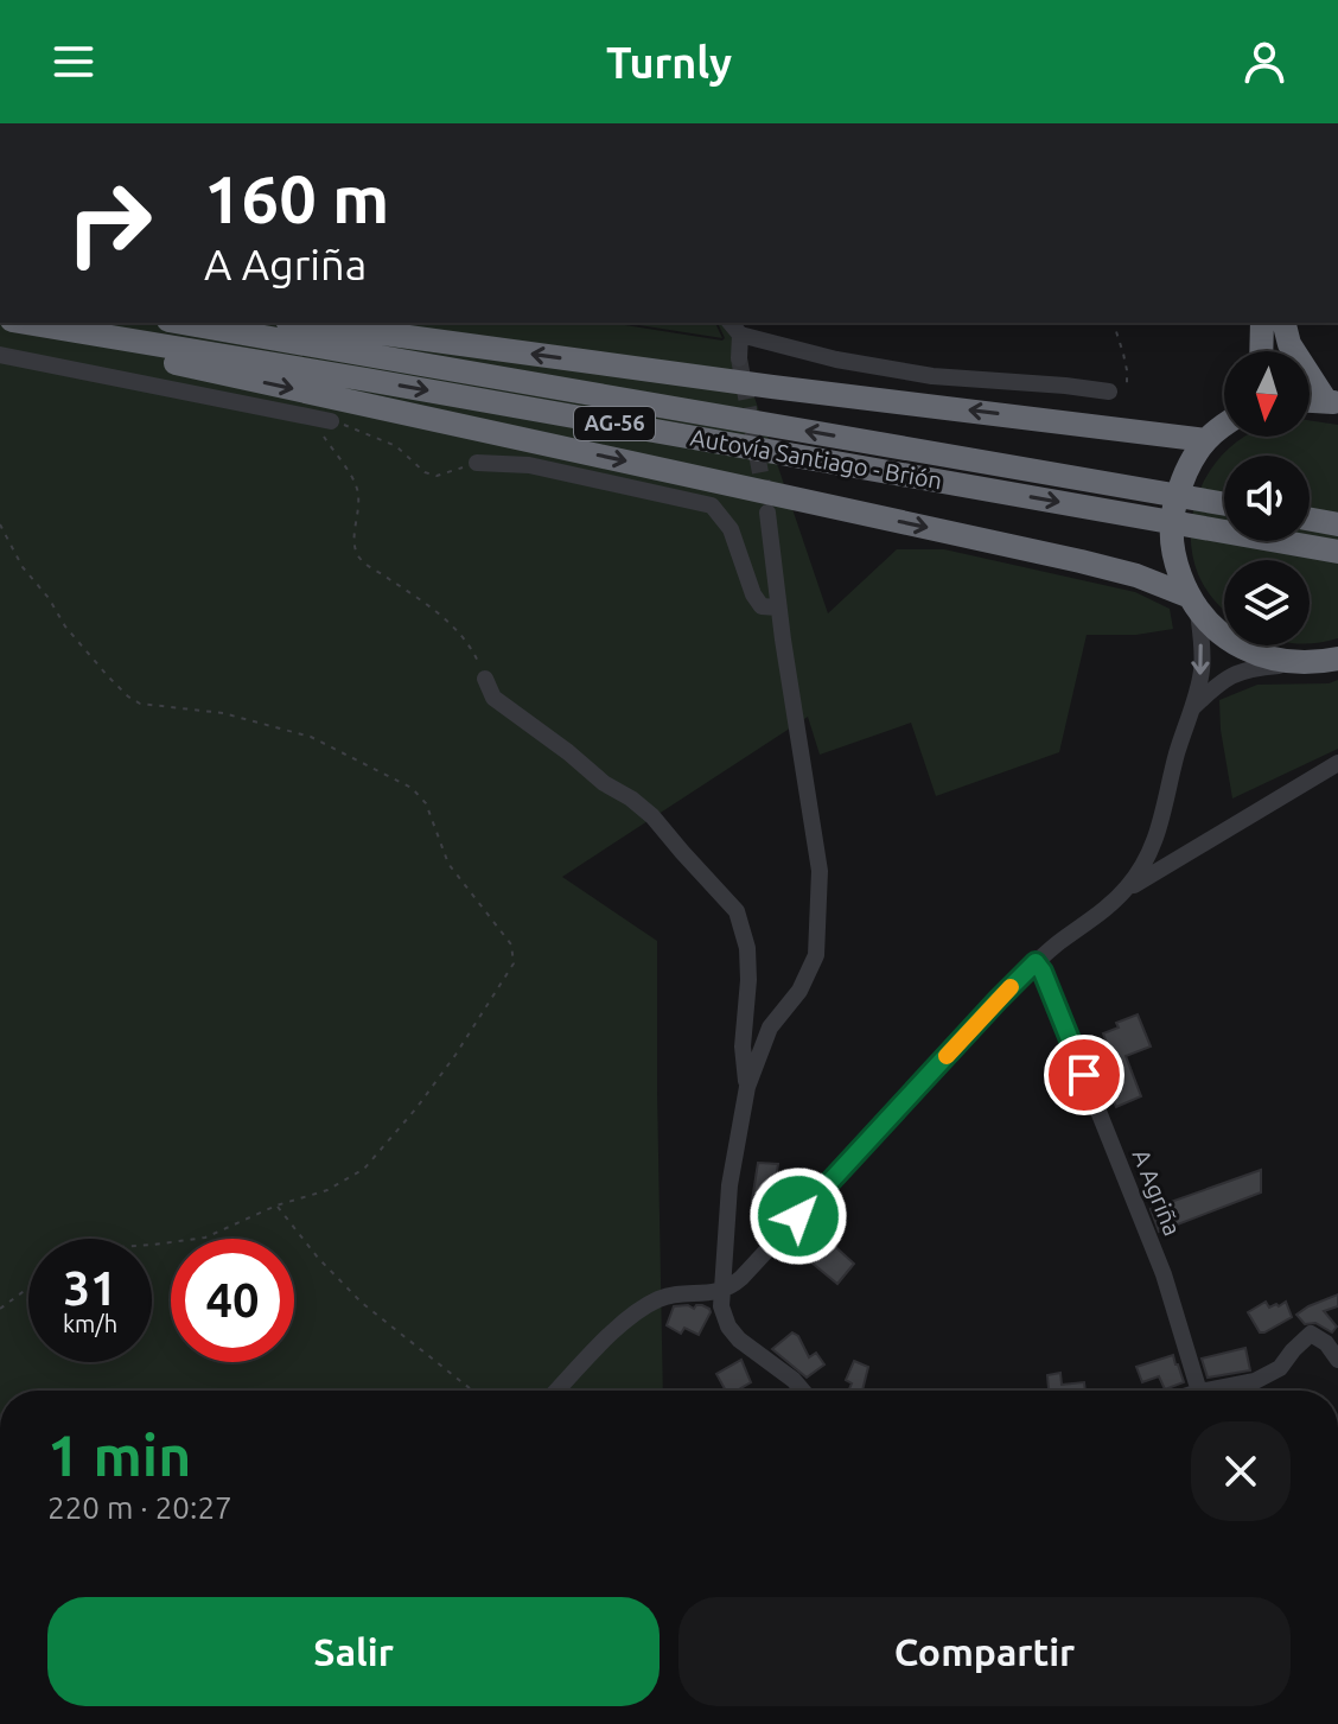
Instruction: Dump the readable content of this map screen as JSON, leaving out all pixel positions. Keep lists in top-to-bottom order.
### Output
{
  "streets": {
    "highway": ["AG-56", "Autovía Santiago - Brión"],
    "street": ["A Agriña"]
  },
  "north": "bottom",
  "page": {
    "header": "Turnly",
    "turn": ["160 m", "A Agriña"],
    "speed": "31 km/h",
    "limit": "40",
    "heading": ["1 min", "220 m · 20:27"],
    "buttons": ["Salir", "Compartir"]
  }
}
